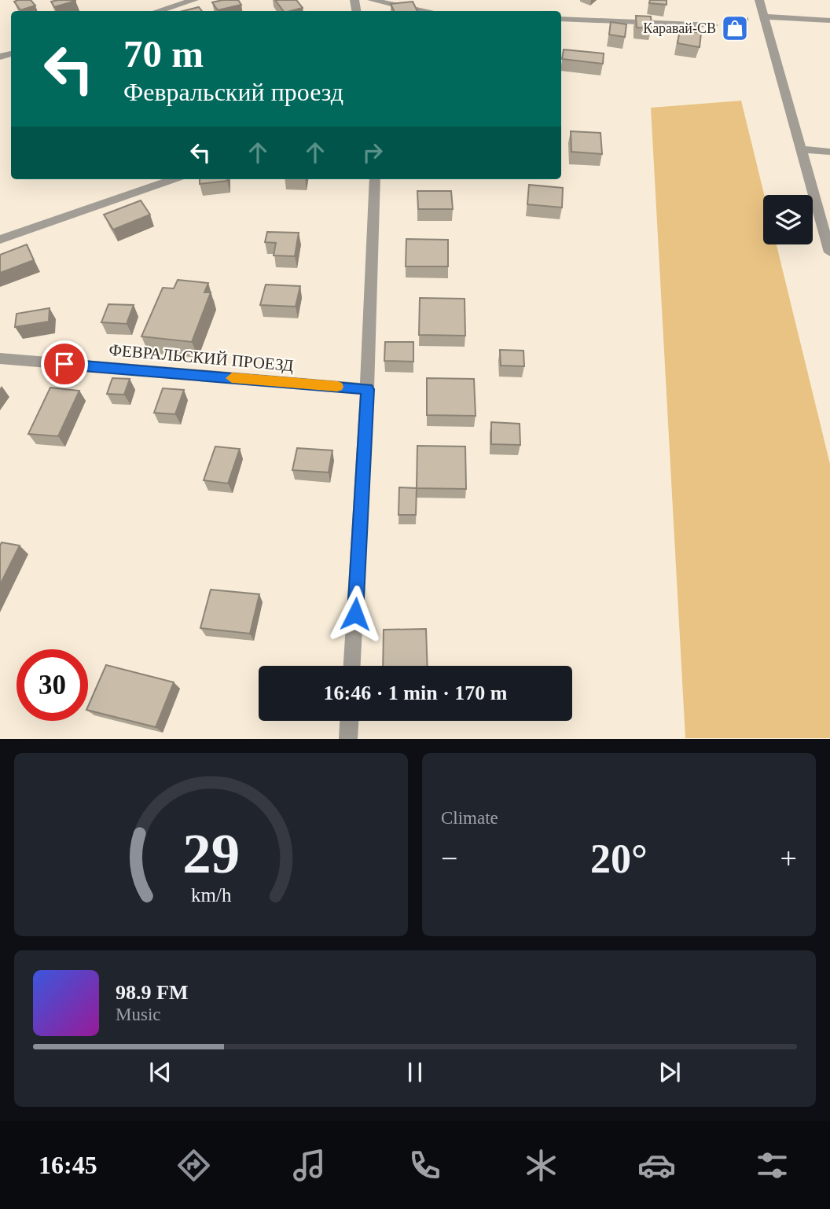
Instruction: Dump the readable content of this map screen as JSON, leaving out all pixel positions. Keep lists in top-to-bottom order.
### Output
{
  "streets": {
    "street": ["ФЕВРАЛЬСКИЙ ПРОЕЗД"]
  },
  "places": {
    "shop": ["Каравай-СВ"]
  },
  "page": {
    "turn": ["70 m", "Февральский проезд"],
    "limit": "30",
    "trip": "16:46 · 1 min · 170 m",
    "tile": "Climate",
    "heat": ["−", "20°", "+"],
    "song": ["98.9 FM", "Music"],
    "tabs": "16:45",
    "gauge": ["29", "km/h"]
  }
}
